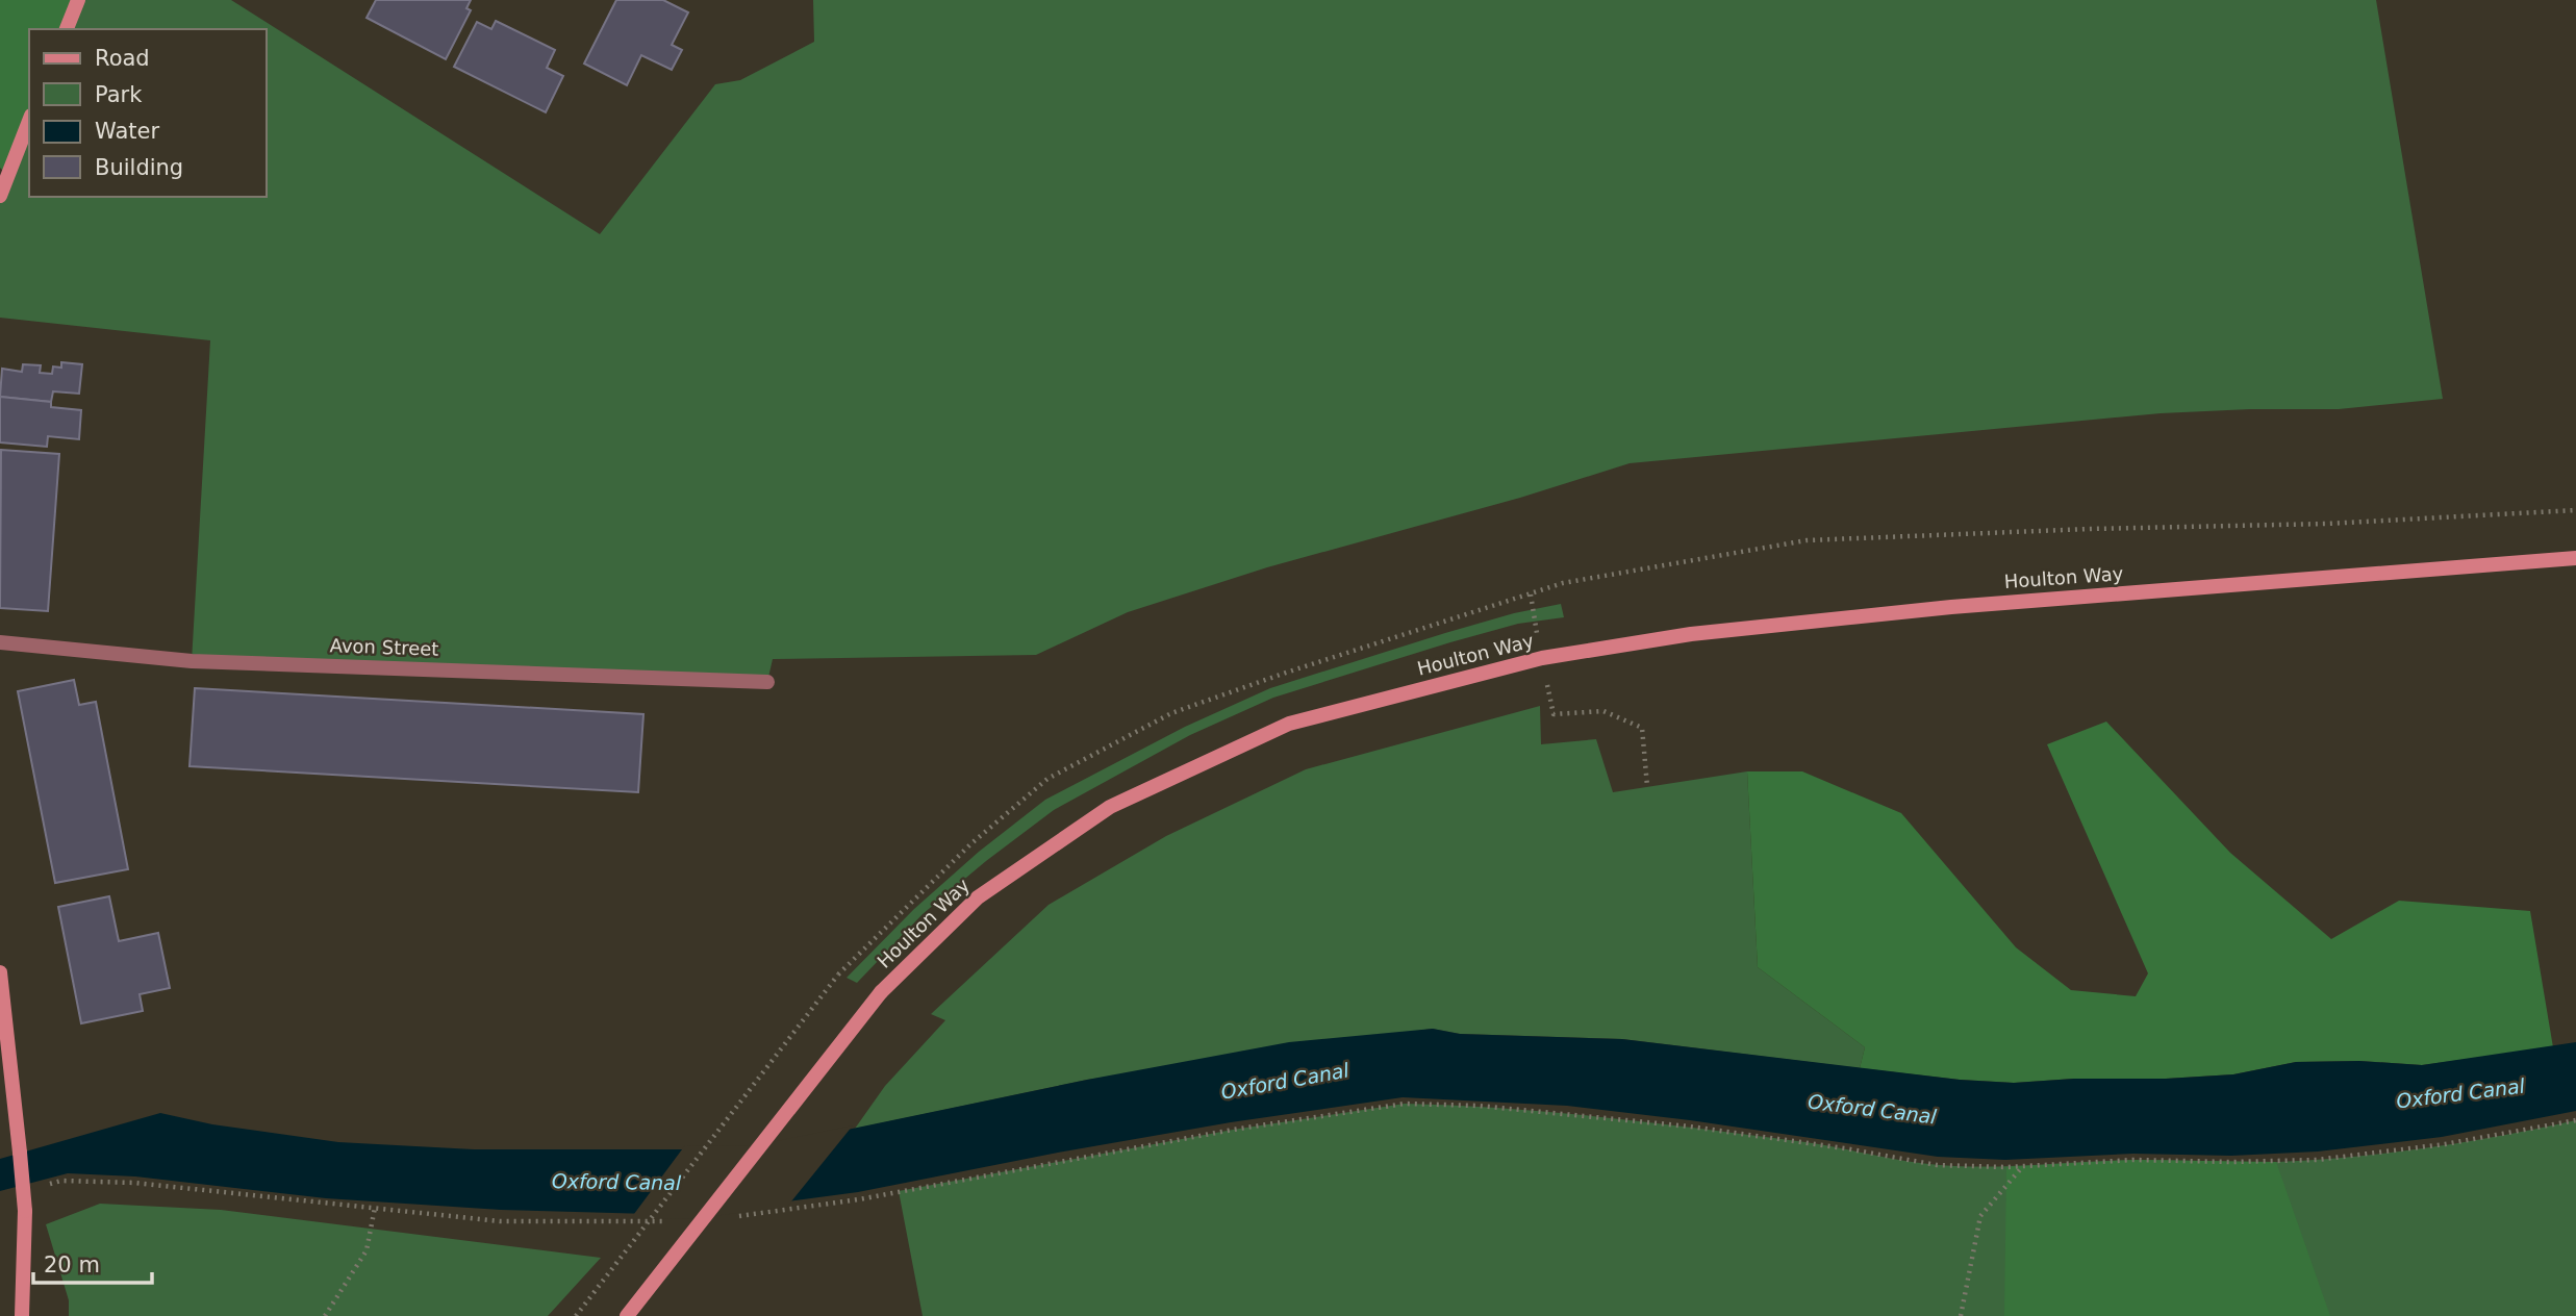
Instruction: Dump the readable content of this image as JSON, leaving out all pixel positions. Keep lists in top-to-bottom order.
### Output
{
  "streets": {
    "street": ["Houlton Way", "Avon Street"]
  },
  "water": ["Oxford Canal"],
  "legend": [
    "Road",
    "Park",
    "Water",
    "Building"
  ],
  "scale_bar": "20 m"
}
